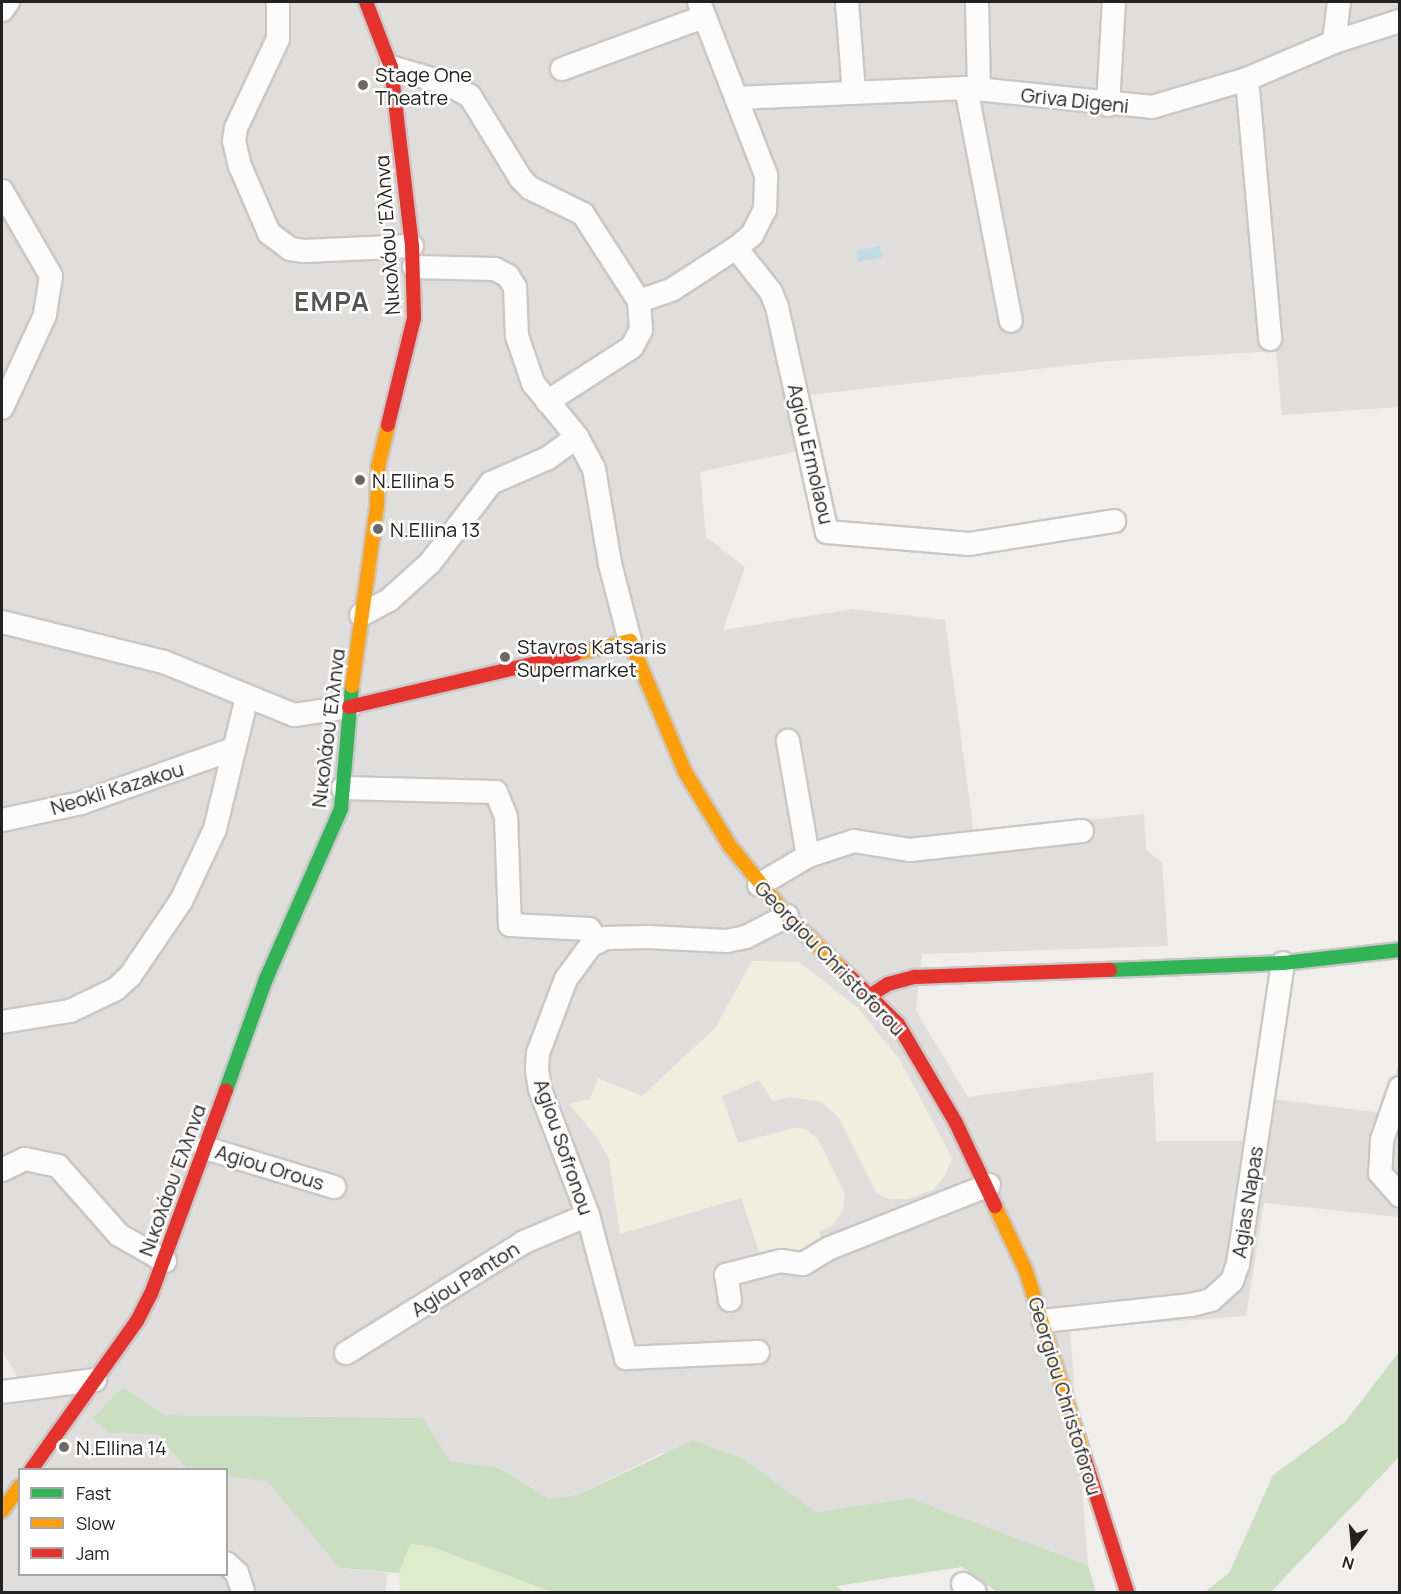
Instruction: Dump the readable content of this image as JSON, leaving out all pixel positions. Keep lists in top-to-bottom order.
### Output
{
  "streets": {
    "street": [
      "Griva Digeni",
      "Νικολάου Έλληνα",
      "Agiou Ermolaou",
      "Neokli Kazakou",
      "Georgiou Christoforou",
      "Agiou Sofronou",
      "Agiou Orous",
      "Agias Napas",
      "Agiou Panton"
    ]
  },
  "crossings": [
    ["Νικολάου Έλληνα", "Georgiou Christoforou"],
    ["Νικολάου Έλληνα", "Agiou Orous"],
    ["Georgiou Christoforou", "Agias Napas"],
    ["Agiou Sofronou", "Agiou Panton"]
  ],
  "districts": ["EMPA"],
  "places": [
    "Stage One Theatre",
    "N.Ellina 5",
    "N.Ellina 13",
    "Stavros Katsaris Supermarket",
    "N.Ellina 14"
  ],
  "legend": ["Fast", "Slow", "Jam"],
  "north": "bottom"
}
